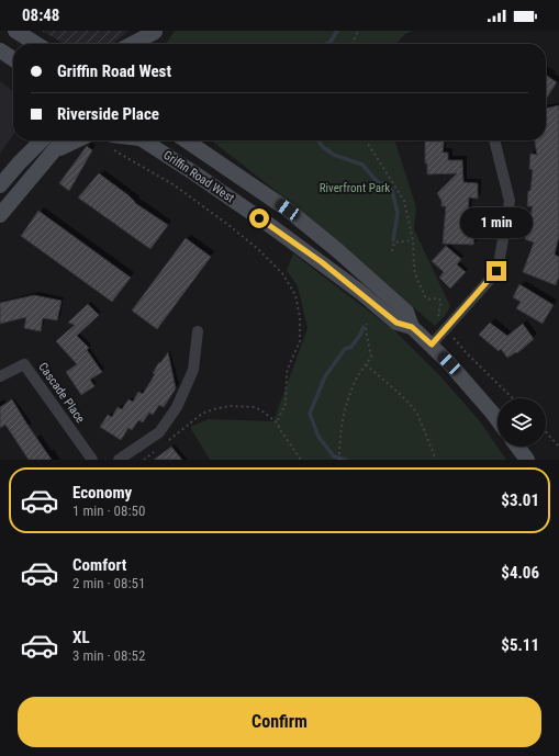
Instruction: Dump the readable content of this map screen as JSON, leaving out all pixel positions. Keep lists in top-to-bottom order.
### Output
{
  "streets": {
    "main road": ["Griffin Road West"],
    "street": ["Cascade Place"]
  },
  "parks": ["Riverfront Park"],
  "page": {
    "status": "08:48",
    "banner": ["Griffin Road West", "Riverside Place"],
    "bubble": "1 min",
    "list": [
      {
        "name": "Economy",
        "note": "1 min · 08:50",
        "value": "$3.01"
      },
      {
        "name": "Comfort",
        "note": "2 min · 08:51",
        "value": "$4.06"
      },
      {
        "name": "XL",
        "note": "3 min · 08:52",
        "value": "$5.11"
      }
    ],
    "buttons": "Confirm"
  }
}
